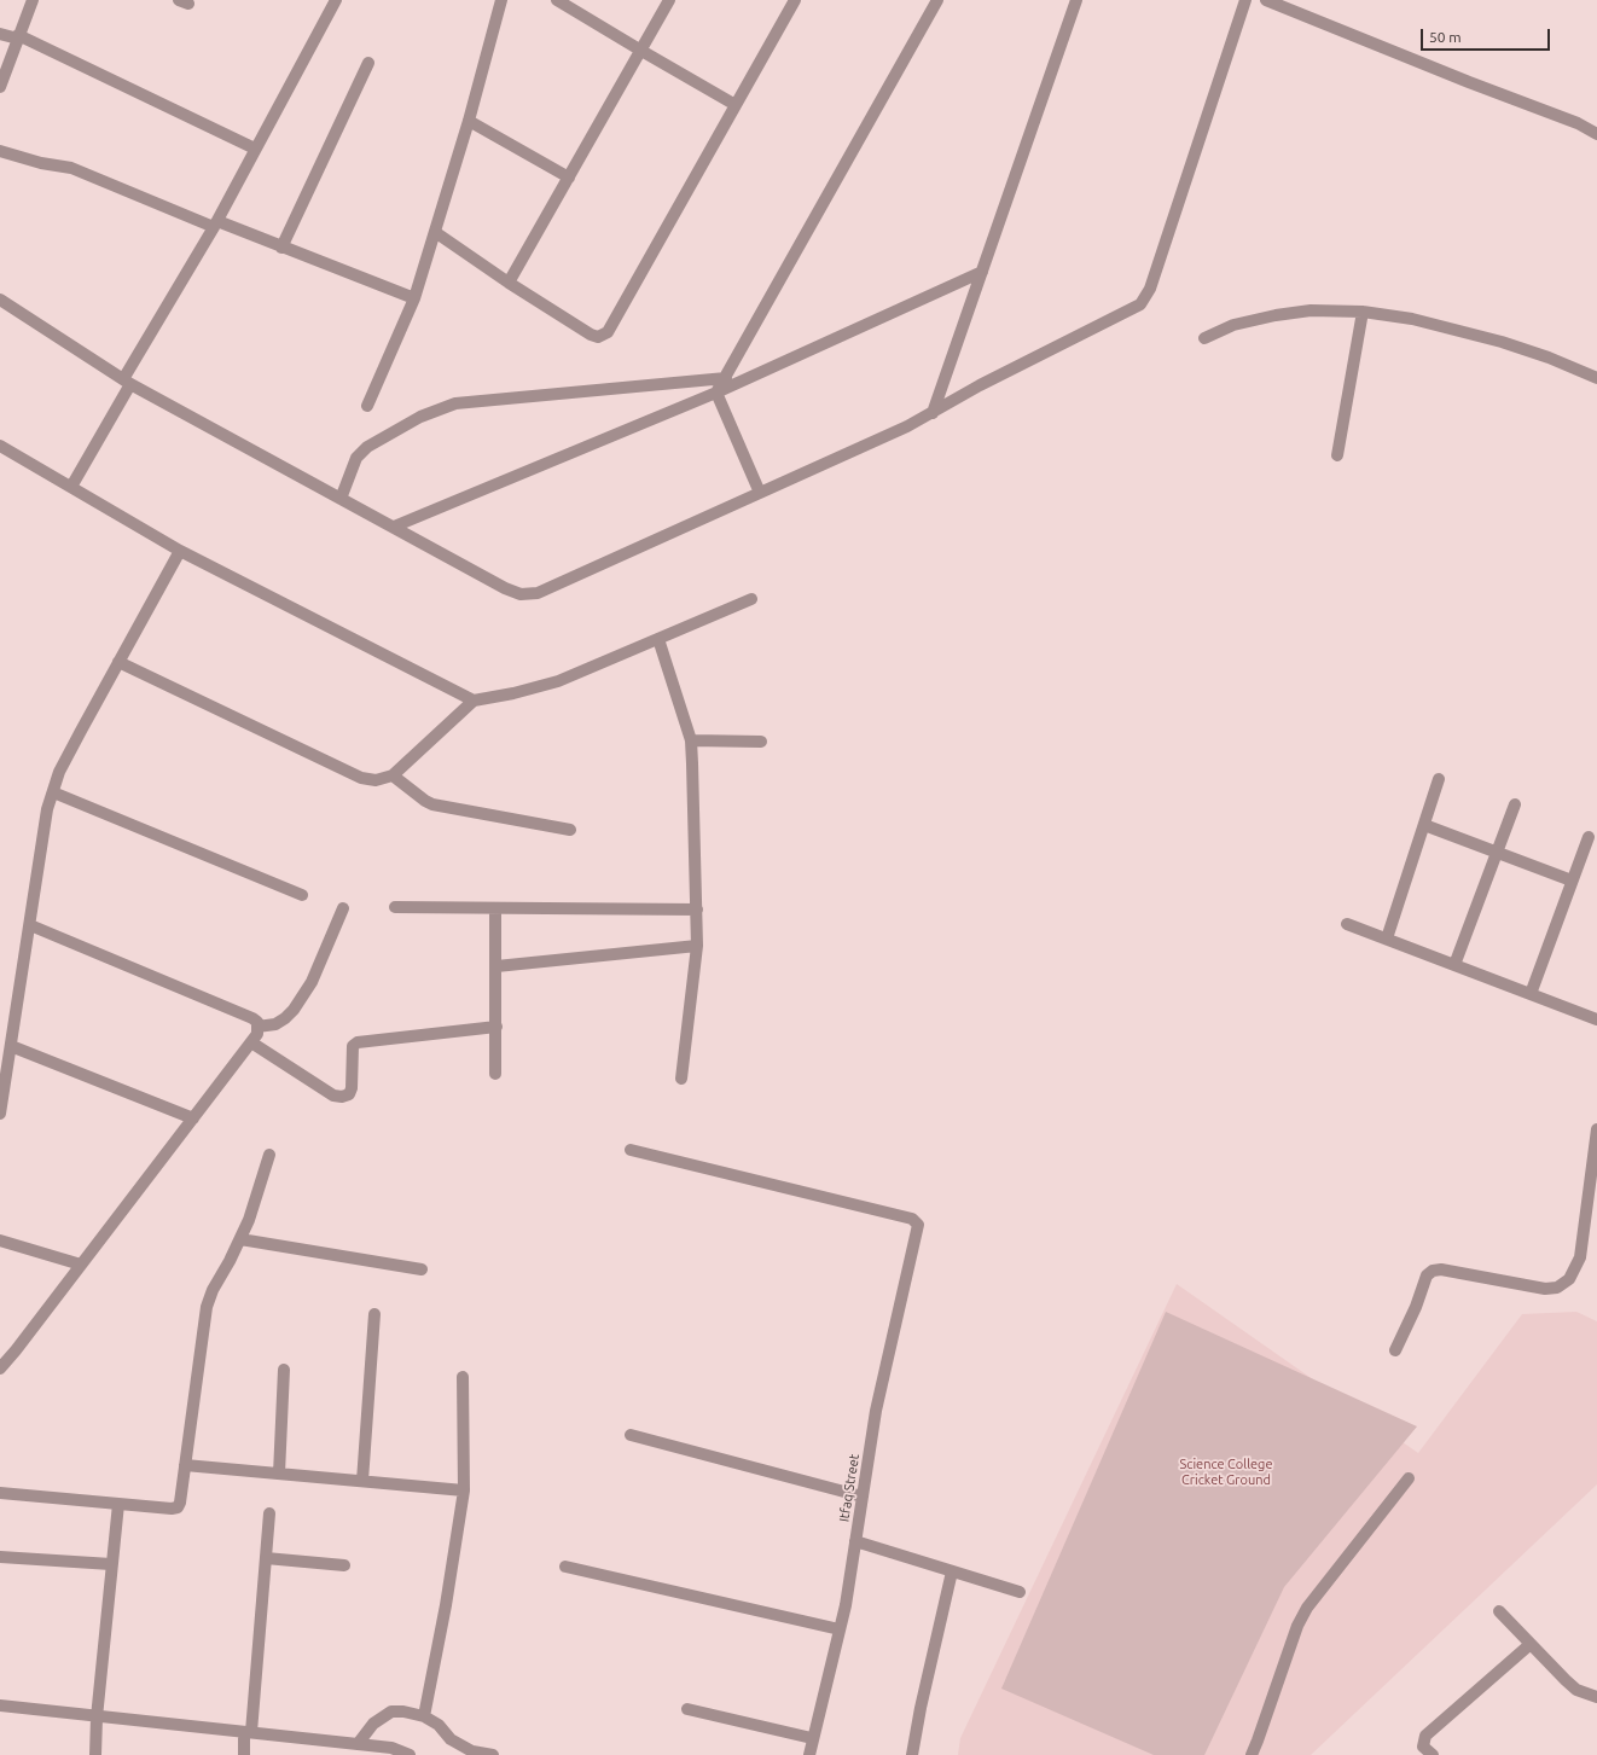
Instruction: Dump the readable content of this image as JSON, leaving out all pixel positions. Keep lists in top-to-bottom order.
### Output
{
  "streets": {
    "street": ["Itfaq Street"]
  },
  "parks": ["Science College Cricket Ground"],
  "scale_bar": "50 m"
}
